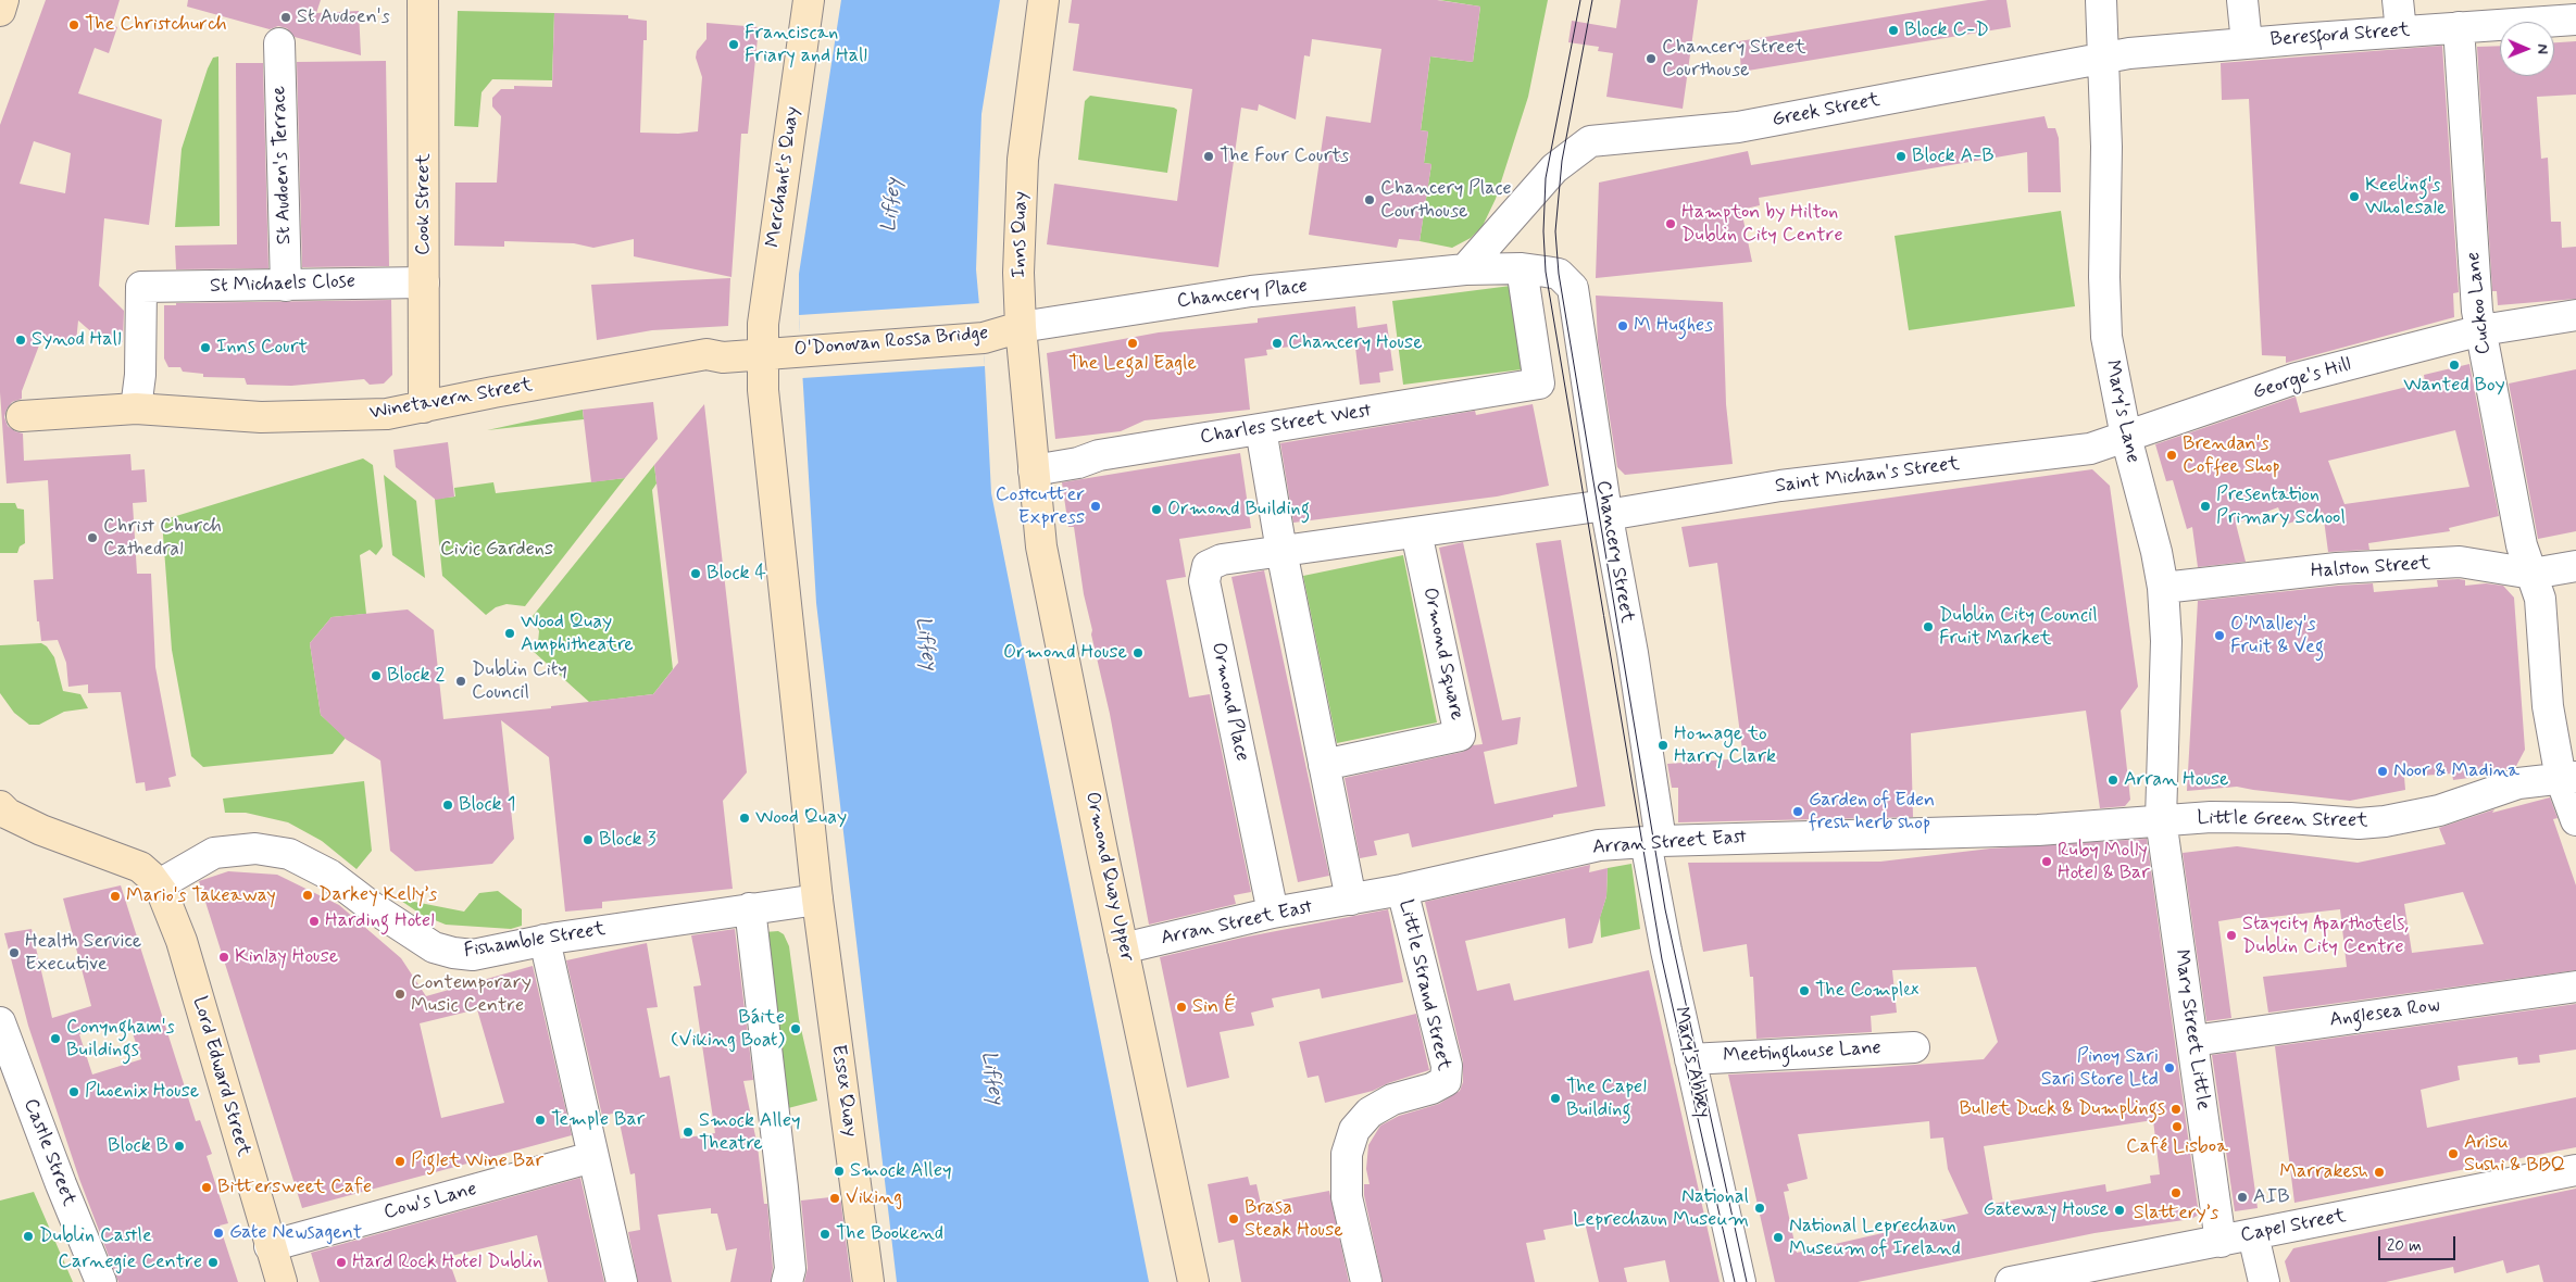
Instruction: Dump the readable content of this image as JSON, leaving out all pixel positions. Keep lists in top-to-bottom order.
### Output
{
  "streets": {
    "main road": [
      "Merchant's Quay",
      "Cook Street",
      "Inns Quay",
      "O'Donovan Rossa Bridge",
      "Winetavern Street",
      "Ormond Quay Upper",
      "Lord Edward Street",
      "Essex Quay"
    ],
    "street": [
      "Beresford Street",
      "Greek Street",
      "St Audoen's Terrace",
      "St Michaels Close",
      "Chancery Place",
      "Cuckoo Lane",
      "George's Hill",
      "Mary's Lane",
      "Charles Street West",
      "Saint Michan's Street",
      "Chancery Street",
      "Halston Street",
      "Ormond Square",
      "Ormond Place",
      "Little Green Street",
      "Arran Street East",
      "Fishamble Street",
      "Little Strand Street",
      "Anglesea Row",
      "Mary Street Little",
      "Meetinghouse Lane",
      "Mary's Abbey",
      "Castle Street",
      "Cow's Lane",
      "Capel Street"
    ]
  },
  "crossings": [
    ["Beresford Street", "Greek Street"],
    ["Beresford Street", "Cuckoo Lane"],
    ["Beresford Street", "Mary's Lane"],
    ["Greek Street", "Chancery Place"],
    ["Greek Street", "Mary's Lane"],
    ["St Audoen's Terrace", "St Michaels Close"],
    ["Merchant's Quay", "O'Donovan Rossa Bridge"],
    ["Merchant's Quay", "Winetavern Street"],
    ["Cook Street", "St Michaels Close"],
    ["Cook Street", "Winetavern Street"],
    ["Inns Quay", "Chancery Place"],
    ["Inns Quay", "O'Donovan Rossa Bridge"],
    ["Inns Quay", "Charles Street West"],
    ["Inns Quay", "Ormond Quay Upper"],
    ["St Michaels Close", "Winetavern Street"],
    ["Chancery Place", "O'Donovan Rossa Bridge"],
    ["Chancery Place", "Charles Street West"],
    ["Chancery Place", "Chancery Street"],
    ["Cuckoo Lane", "George's Hill"],
    ["Cuckoo Lane", "Halston Street"],
    ["Cuckoo Lane", "Little Green Street"],
    ["O'Donovan Rossa Bridge", "Winetavern Street"],
    ["George's Hill", "Mary's Lane"],
    ["George's Hill", "Saint Michan's Street"],
    ["Mary's Lane", "Saint Michan's Street"],
    ["Mary's Lane", "Halston Street"],
    ["Mary's Lane", "Little Green Street"],
    ["Mary's Lane", "Arran Street East"],
    ["Mary's Lane", "Mary Street Little"],
    ["Charles Street West", "Ormond Quay Upper"],
    ["Saint Michan's Street", "Chancery Street"],
    ["Chancery Street", "Arran Street East"],
    ["Chancery Street", "Mary's Abbey"],
    ["Ormond Place", "Arran Street East"],
    ["Little Green Street", "Arran Street East"],
    ["Little Green Street", "Mary Street Little"],
    ["Arran Street East", "Ormond Quay Upper"],
    ["Arran Street East", "Little Strand Street"],
    ["Arran Street East", "Mary Street Little"],
    ["Arran Street East", "Mary's Abbey"],
    ["Fishamble Street", "Lord Edward Street"],
    ["Fishamble Street", "Essex Quay"],
    ["Anglesea Row", "Mary Street Little"],
    ["Mary Street Little", "Capel Street"],
    ["Meetinghouse Lane", "Mary's Abbey"],
    ["Lord Edward Street", "Cow's Lane"]
  ],
  "water": ["Liffey"],
  "parks": ["Civic Gardens"],
  "places": [
    "St Audoen's",
    "The Christchurch",
    "Block C-D",
    "Franciscan Friary and Hall",
    "Chancery Street Courthouse",
    "The Four Courts",
    "Block A-B",
    "Keeling's Wholesale",
    "Chancery Place Courthouse",
    "Hampton by Hilton Dublin City Centre",
    "M Hughes",
    "Synod Hall",
    "The Legal Eagle",
    "Chancery House",
    "Inns Court",
    "Wanted Boy",
    "Brendan's Coffee Shop",
    "Costcutter Express",
    "Presentation Primary School",
    "Ormond Building",
    "Christ Church Cathedral",
    "Block 4",
    "Dublin City Council Fruit Market",
    "Wood Quay Amphitheatre",
    "O'Malley's Fruit & Veg",
    "Ormond House",
    "Block 2",
    "Dublin City Council",
    "Homage to Harry Clark",
    "Noor & Madina",
    "Arran House",
    "Block 1",
    "Garden of Eden fresh herb shop",
    "Wood Quay",
    "Block 3",
    "Ruby Molly Hotel & Bar",
    "Darkey Kelly’s",
    "Mario's Takeaway",
    "Harding Hotel",
    "Staycity Aparthotels, Dublin City Centre",
    "Health Service Executive",
    "Kinlay House",
    "The Complex",
    "Contemporary Music Centre",
    "Sin É",
    "Báite (Viking Boat)",
    "Conyngham's Buildings",
    "Pinoy Sari Sari Store Ltd",
    "Phoenix House",
    "The Capel Building",
    "Bullet Duck & Dumplings",
    "Temple Bar",
    "Café Lisboa",
    "Smock Alley Theatre",
    "Block B",
    "Arisu Sushi & BBQ",
    "Piglet Wine Bar",
    "Smock Alley",
    "Marrakesh",
    "Bittersweet Cafe",
    "Slattery’s",
    "AIB",
    "Viking",
    "National Leprechaun Museum",
    "Gateway House",
    "Brasa Steak House",
    "Gate Newsagent",
    "The Bookend",
    "Dublin Castle",
    "National Leprechaun Museum of Ireland",
    "Carnegie Centre",
    "Hard Rock Hotel Dublin"
  ],
  "scale_bar": "20 m",
  "north": "right"
}
